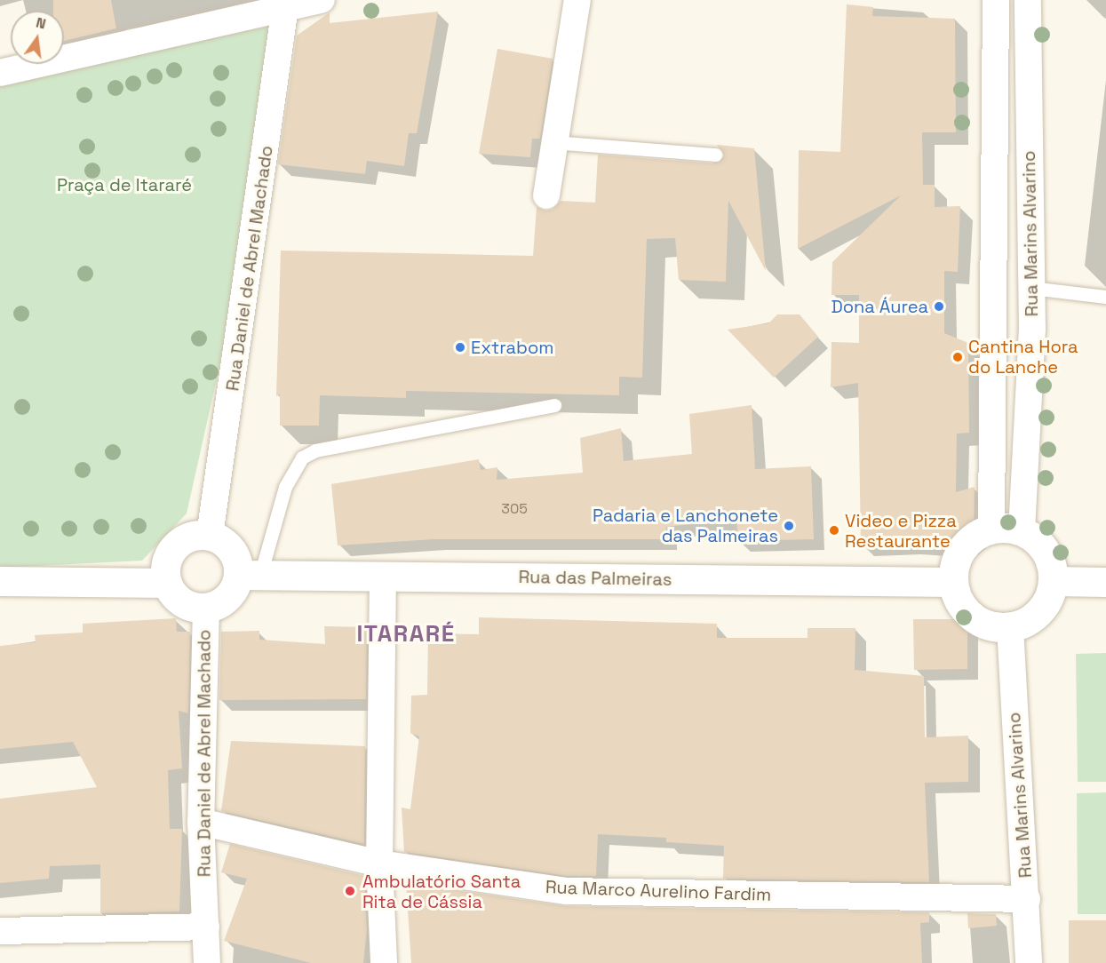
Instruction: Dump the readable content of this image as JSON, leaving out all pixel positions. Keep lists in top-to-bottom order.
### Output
{
  "streets": {
    "street": [
      "Rua Marins Alvarino",
      "Rua Daniel de Abrel Machado",
      "Rua das Palmeiras",
      "Rua Marco Aurelino Fardim"
    ]
  },
  "crossings": [
    ["Rua Marins Alvarino", "Rua das Palmeiras"],
    ["Rua Marins Alvarino", "Rua Marco Aurelino Fardim"],
    ["Rua Daniel de Abrel Machado", "Rua das Palmeiras"],
    ["Rua Daniel de Abrel Machado", "Rua Marco Aurelino Fardim"]
  ],
  "districts": ["ITARARÉ"],
  "parks": ["Praça de Itararé"],
  "places": [
    "Dona Áurea",
    "Extrabom",
    "Cantina Hora do Lanche",
    "Padaria e Lanchonete das Palmeiras",
    "Video e Pizza Restaurante",
    "Ambulatório Santa Rita de Cássia"
  ],
  "house_numbers": ["305"],
  "north": "top"
}
